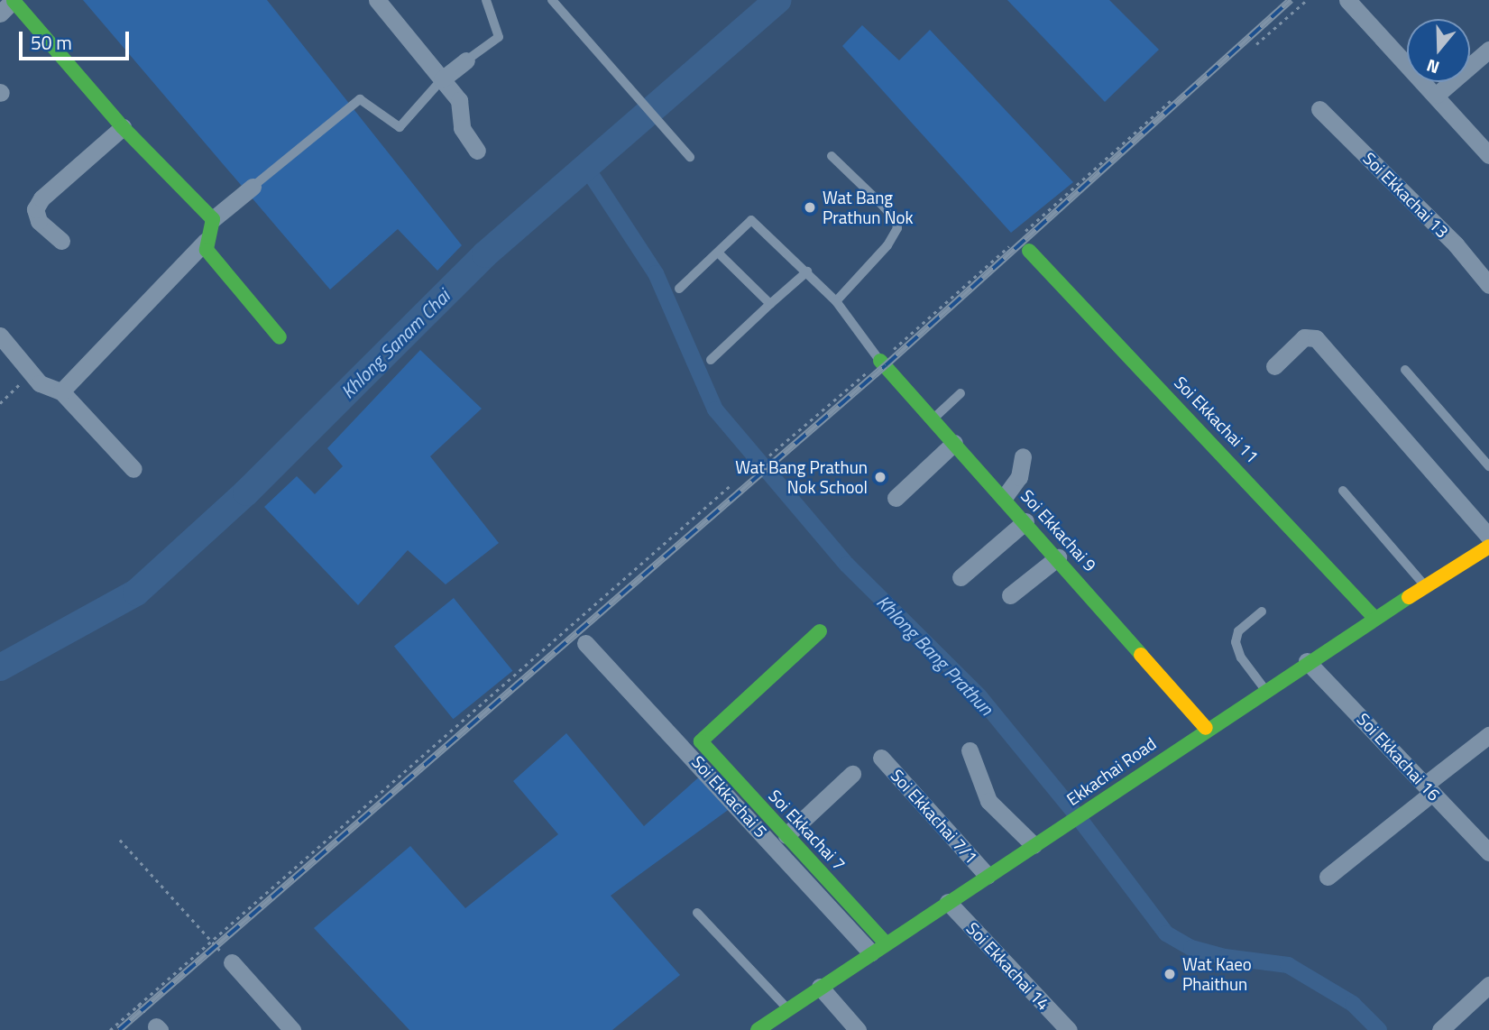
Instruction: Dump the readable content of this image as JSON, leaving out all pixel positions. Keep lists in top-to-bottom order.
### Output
{
  "streets": {
    "street": [
      "Soi Ekkachai 13",
      "Soi Ekkachai 11",
      "Soi Ekkachai 9",
      "Soi Ekkachai 16",
      "Ekkachai Road",
      "Soi Ekkachai 5",
      "Soi Ekkachai 7/1",
      "Soi Ekkachai 7",
      "Soi Ekkachai 14"
    ]
  },
  "crossings": [
    ["Soi Ekkachai 11", "Ekkachai Road"],
    ["Soi Ekkachai 9", "Ekkachai Road"],
    ["Soi Ekkachai 16", "Ekkachai Road"],
    ["Ekkachai Road", "Soi Ekkachai 5"],
    ["Ekkachai Road", "Soi Ekkachai 7/1"],
    ["Ekkachai Road", "Soi Ekkachai 7"],
    ["Ekkachai Road", "Soi Ekkachai 14"],
    ["Soi Ekkachai 5", "Soi Ekkachai 7"]
  ],
  "water": ["Khlong Sanam Chai", "Khlong Bang Prathun"],
  "places": ["Wat Bang Prathun Nok", "Wat Bang Prathun Nok School", "Wat Kaeo Phaithun"],
  "scale_bar": "50 m",
  "north": "bottom"
}
